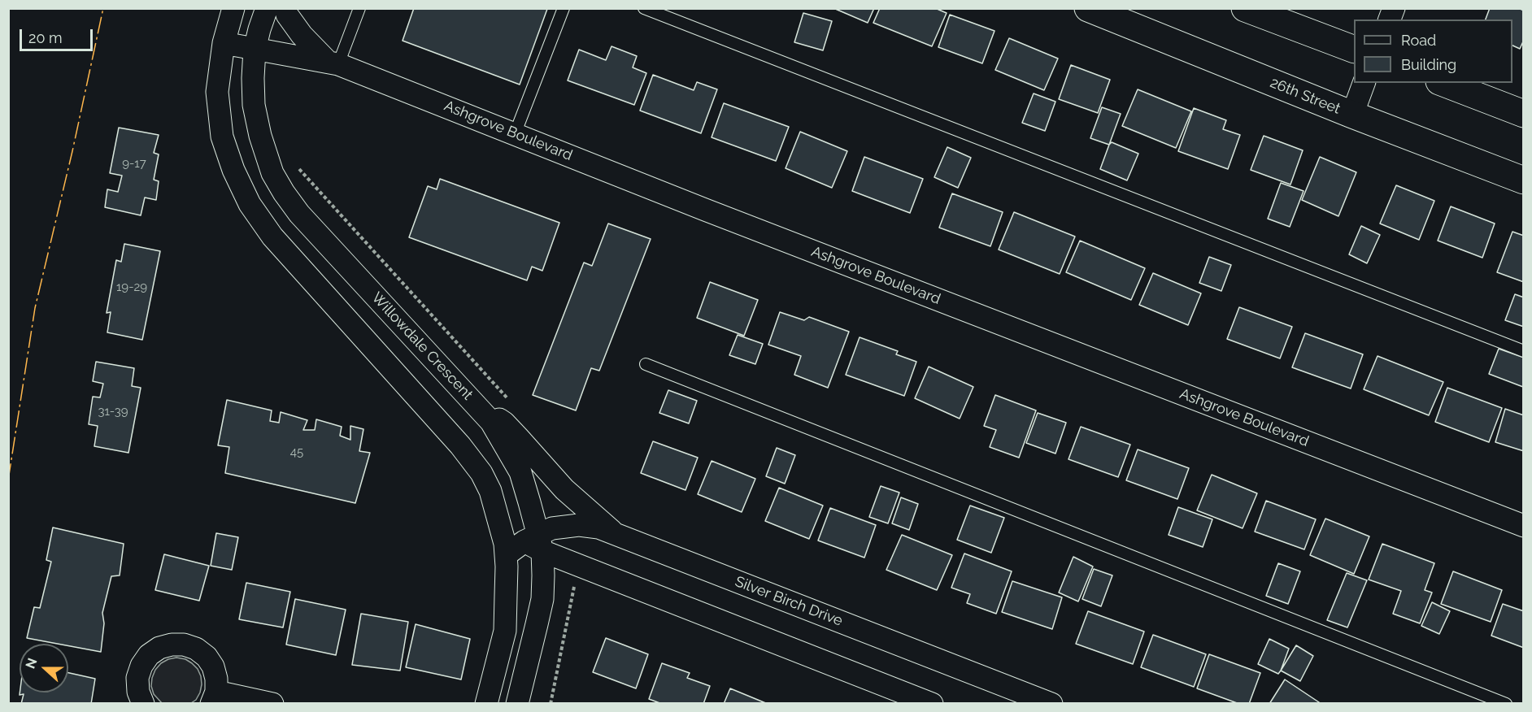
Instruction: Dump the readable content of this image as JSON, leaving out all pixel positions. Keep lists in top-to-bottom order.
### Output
{
  "streets": {
    "street": [
      "26th Street",
      "Ashgrove Boulevard",
      "Willowdale Crescent",
      "Silver Birch Drive"
    ]
  },
  "crossings": [
    ["Ashgrove Boulevard", "Willowdale Crescent"],
    ["Willowdale Crescent", "Silver Birch Drive"]
  ],
  "house_numbers": [
    "9-17",
    "19-29",
    "31-39",
    "45"
  ],
  "legend": ["Road", "Building"],
  "scale_bar": "20 m",
  "north": "left"
}
